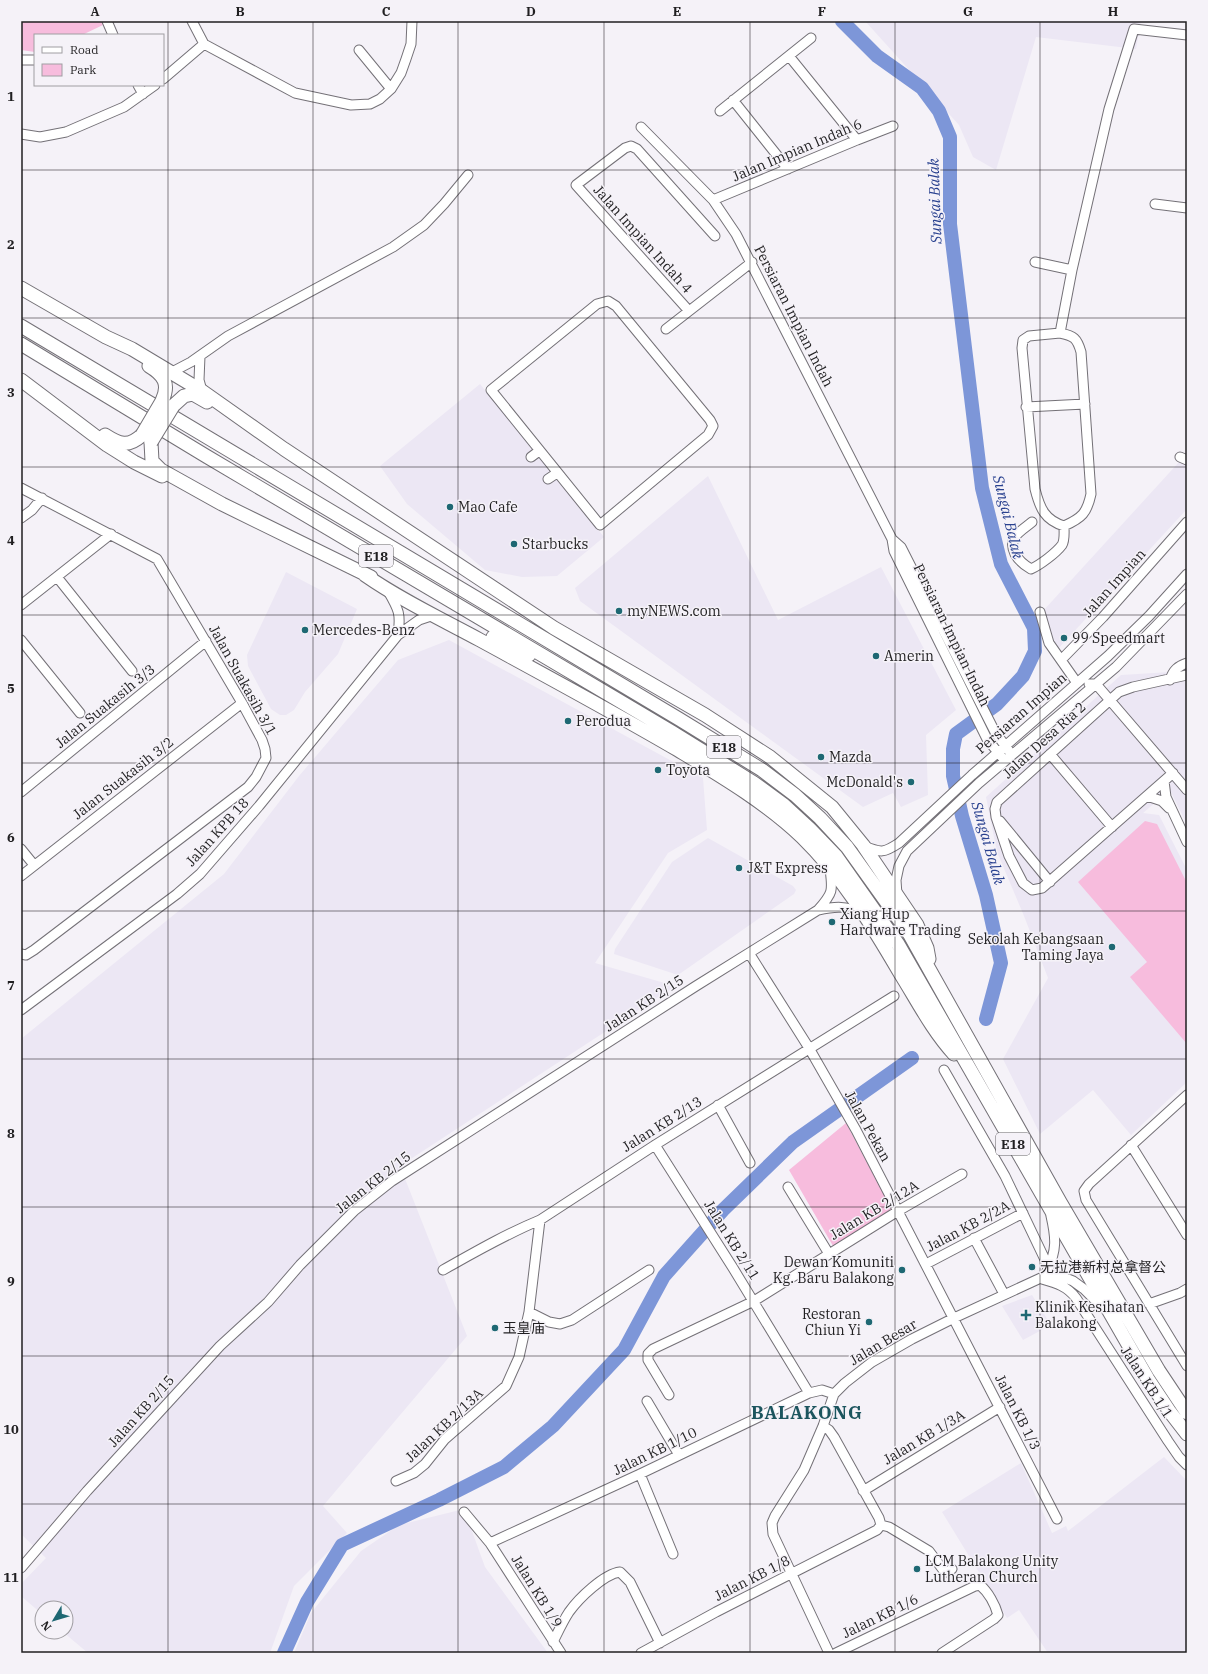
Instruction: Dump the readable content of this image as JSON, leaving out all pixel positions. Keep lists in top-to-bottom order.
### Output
{
  "streets": {
    "highway": ["E18"],
    "street": [
      "Jalan Impian Indah 6",
      "Jalan Impian Indah 4",
      "Persiaran Impian Indah",
      "Jalan Impian",
      "Jalan Suakasih 3/1",
      "Jalan Suakasih 3/3",
      "Persiaran Impian",
      "Jalan Desa Ria 2",
      "Jalan Suakasih 3/2",
      "Jalan KPB 18",
      "Jalan KB 2/15",
      "Jalan KB 2/13",
      "Jalan Pekan",
      "Jalan KB 2/12A",
      "Jalan KB 2/2A",
      "Jalan KB 2/11",
      "Jalan Besar",
      "Jalan KB 1/1",
      "Jalan KB 1/3",
      "Jalan KB 2/13A",
      "Jalan KB 1/3A",
      "Jalan KB 1/10",
      "Jalan KB 1/8",
      "Jalan KB 1/9",
      "Jalan KB 1/6"
    ]
  },
  "crossings": [
    ["Jalan Impian Indah 6", "Persiaran Impian Indah"],
    ["Persiaran Impian Indah", "Persiaran Impian"],
    ["E18", "Jalan Besar"],
    ["Jalan Suakasih 3/1", "Jalan Suakasih 3/3"],
    ["Jalan Suakasih 3/1", "Jalan Suakasih 3/2"],
    ["Jalan KB 2/15", "Jalan Pekan"],
    ["Jalan KB 2/13", "Jalan Pekan"],
    ["Jalan KB 2/13", "Jalan KB 2/11"],
    ["Jalan KB 2/13", "Jalan KB 2/13A"],
    ["Jalan Pekan", "Jalan KB 2/12A"],
    ["Jalan Pekan", "Jalan KB 2/2A"],
    ["Jalan Pekan", "Jalan Besar"],
    ["Jalan Pekan", "Jalan KB 1/3"],
    ["Jalan KB 2/12A", "Jalan KB 2/11"],
    ["Jalan KB 2/11", "Jalan KB 1/10"],
    ["Jalan Besar", "Jalan KB 1/1"],
    ["Jalan Besar", "Jalan KB 1/3"],
    ["Jalan Besar", "Jalan KB 1/10"],
    ["Jalan Besar", "Jalan KB 1/8"],
    ["Jalan KB 1/3", "Jalan KB 1/3A"],
    ["Jalan KB 1/10", "Jalan KB 1/9"]
  ],
  "districts": ["BALAKONG"],
  "water": ["Sungai Balak"],
  "places": {
    "other": [
      "Mao Cafe",
      "Starbucks",
      "myNEWS.com",
      "Mercedes-Benz",
      "99 Speedmart",
      "Amerin",
      "Perodua",
      "Mazda",
      "Toyota",
      "McDonald's",
      "J&T Express",
      "Xiang Hup Hardware Trading",
      "Sekolah Kebangsaan Taming Jaya",
      "无拉港新村总拿督公",
      "Dewan Komuniti Kg. Baru Balakong",
      "Restoran Chiun Yi",
      "玉皇庙",
      "LCM Balakong Unity Lutheran Church"
    ],
    "health": ["Klinik Kesihatan Balakong"]
  },
  "legend": ["Road", "Park"],
  "north": "bottom left",
  "grid": {
    "columns": [
      "A",
      "B",
      "C",
      "D",
      "E",
      "F",
      "G",
      "H"
    ],
    "rows": [
      "1",
      "2",
      "3",
      "4",
      "5",
      "6",
      "7",
      "8",
      "9",
      "10",
      "11"
    ]
  }
}
